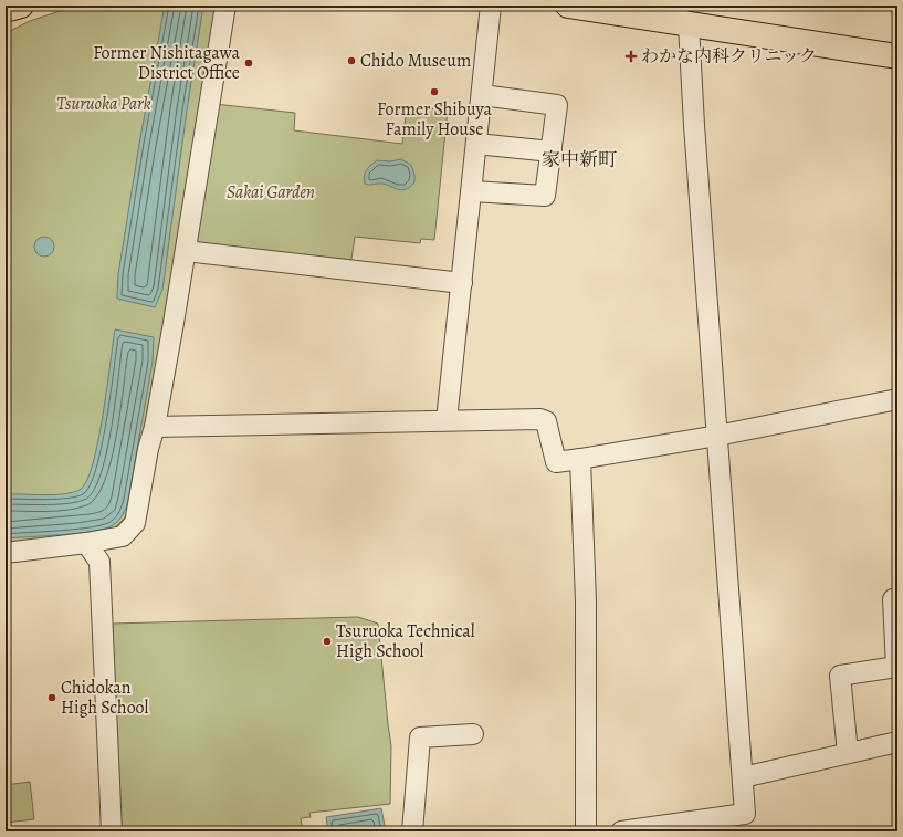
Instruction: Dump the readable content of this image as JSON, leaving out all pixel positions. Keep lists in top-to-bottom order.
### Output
{
  "districts": ["家中新町"],
  "parks": ["Tsuruoka Park", "Sakai Garden"],
  "places": {
    "health": ["わかな内科クリニック"],
    "other": [
      "Chido Museum",
      "Former Nishitagawa District Office",
      "Former Shibuya Family House",
      "Tsuruoka Technical High School",
      "Chidokan High School"
    ]
  }
}
